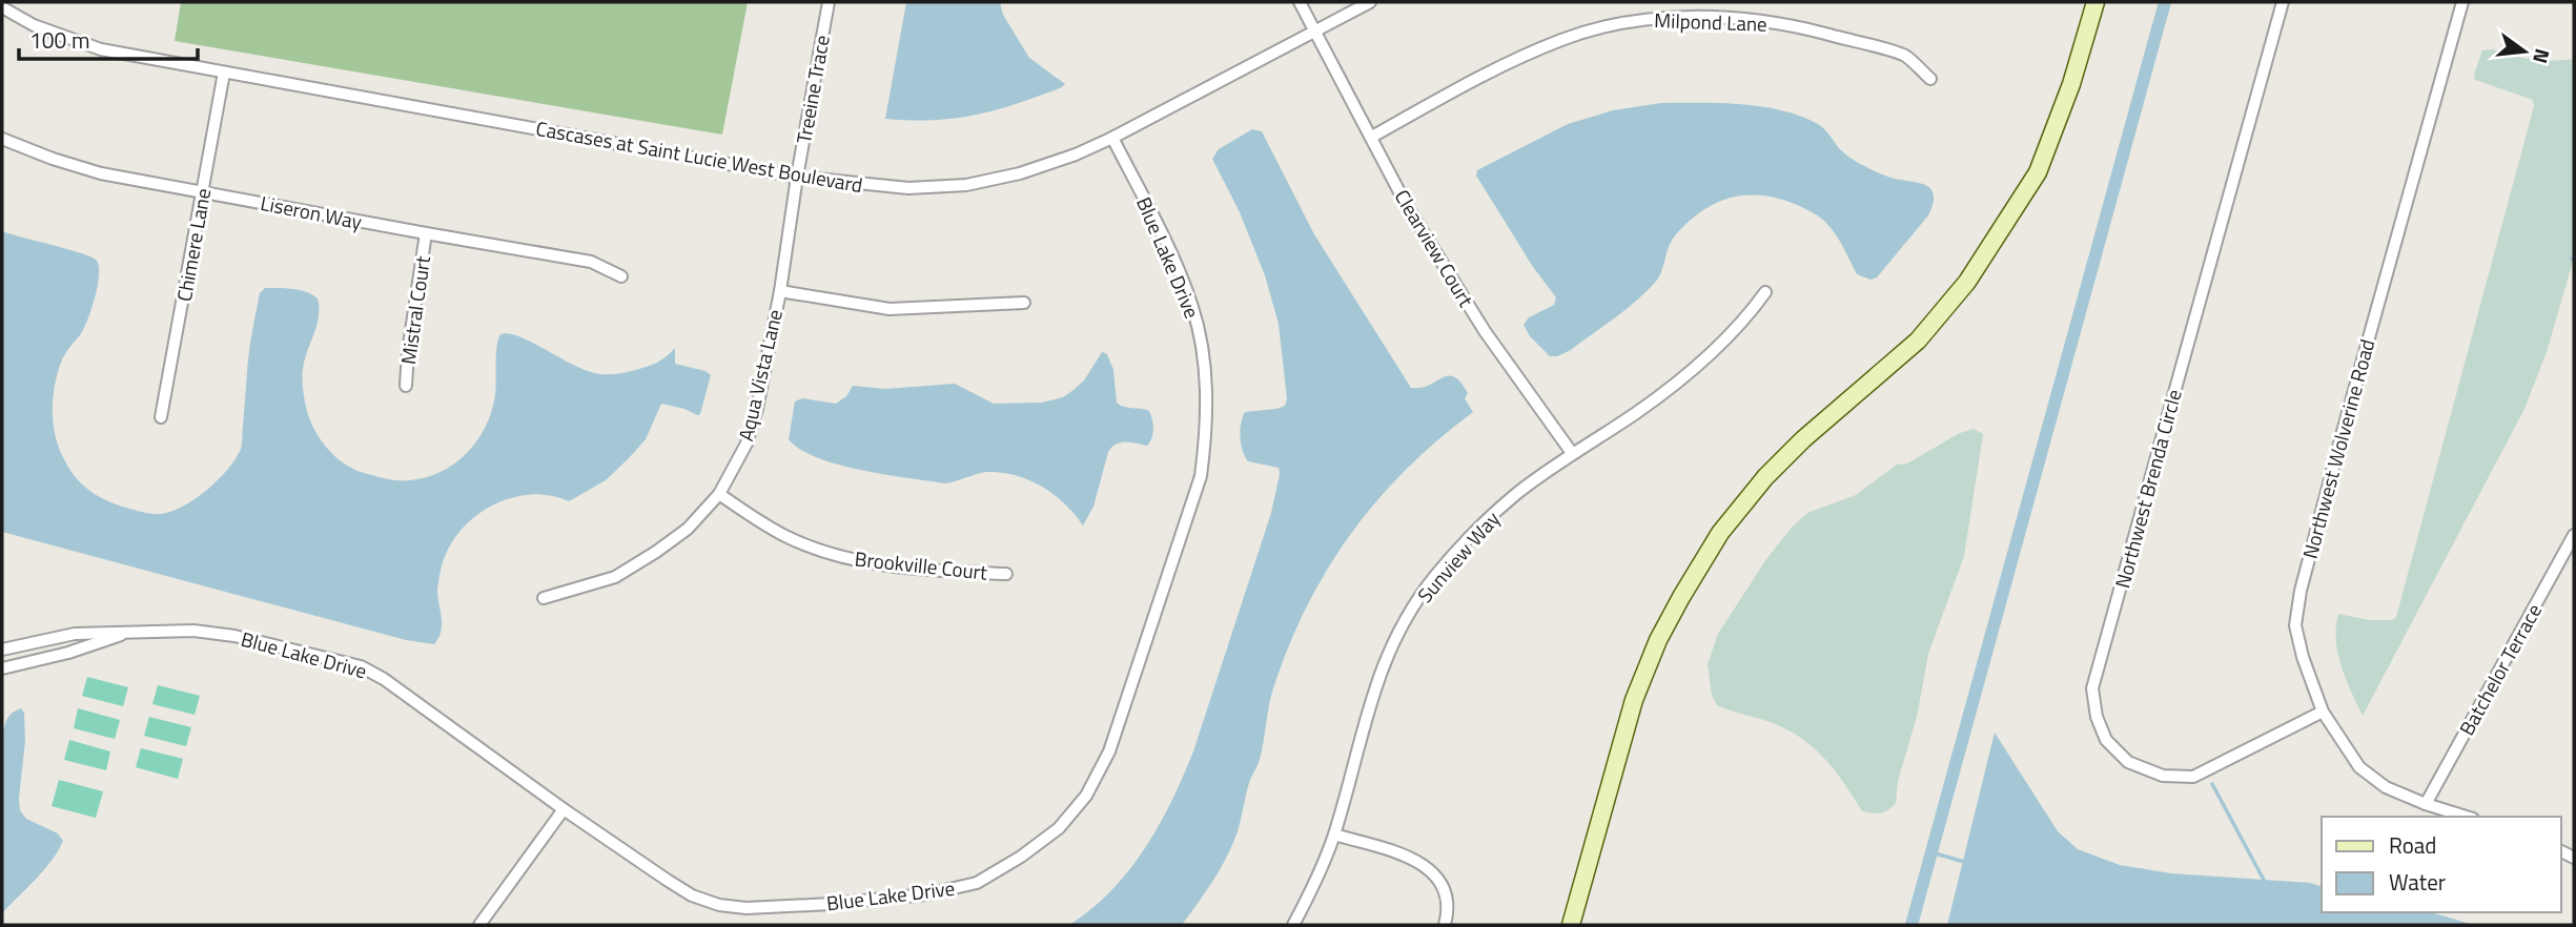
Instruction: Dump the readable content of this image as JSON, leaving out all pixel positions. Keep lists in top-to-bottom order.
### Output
{
  "streets": {
    "street": [
      "Milpond Lane",
      "Treeine Trace",
      "Cascases at Saint Lucie West Boulevard",
      "Liseron Way",
      "Chimere Lane",
      "Clearview Court",
      "Blue Lake Drive",
      "Mistral Court",
      "Aqua Vista Lane",
      "Northwest Wolverine Road",
      "Northwest Brenda Circle",
      "Sunview Way",
      "Brookville Court",
      "Batchelor Terrace"
    ]
  },
  "crossings": [
    ["Milpond Lane", "Clearview Court"],
    ["Treeine Trace", "Cascases at Saint Lucie West Boulevard"],
    ["Treeine Trace", "Aqua Vista Lane"],
    ["Cascases at Saint Lucie West Boulevard", "Chimere Lane"],
    ["Cascases at Saint Lucie West Boulevard", "Clearview Court"],
    ["Cascases at Saint Lucie West Boulevard", "Blue Lake Drive"],
    ["Cascases at Saint Lucie West Boulevard", "Aqua Vista Lane"],
    ["Liseron Way", "Chimere Lane"],
    ["Liseron Way", "Mistral Court"],
    ["Clearview Court", "Sunview Way"],
    ["Aqua Vista Lane", "Brookville Court"],
    ["Northwest Wolverine Road", "Northwest Brenda Circle"],
    ["Northwest Wolverine Road", "Batchelor Terrace"]
  ],
  "legend": ["Road", "Water"],
  "scale_bar": "100 m",
  "north": "right"
}
